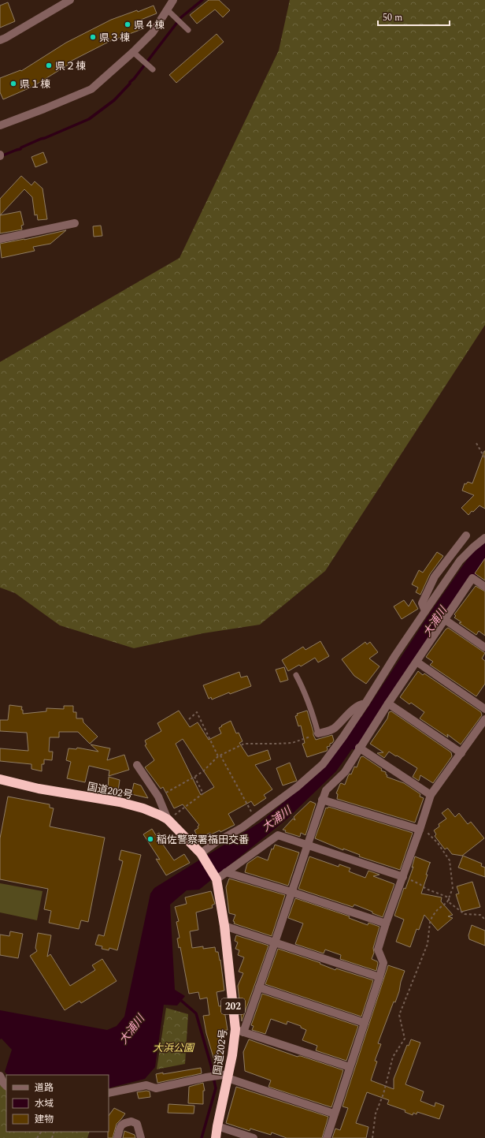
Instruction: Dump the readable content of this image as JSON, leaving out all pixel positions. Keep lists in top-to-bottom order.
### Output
{
  "streets": {
    "highway": ["国道202号", "202"]
  },
  "crossings": [
    ["国道202号", "202"]
  ],
  "water": ["大浦川"],
  "parks": ["大浜公園"],
  "places": [
    "県４棟",
    "県３棟",
    "県２棟",
    "県１棟",
    "稲佐警察署福田交番"
  ],
  "legend": ["道路", "水域", "建物"],
  "scale_bar": "50 m"
}
